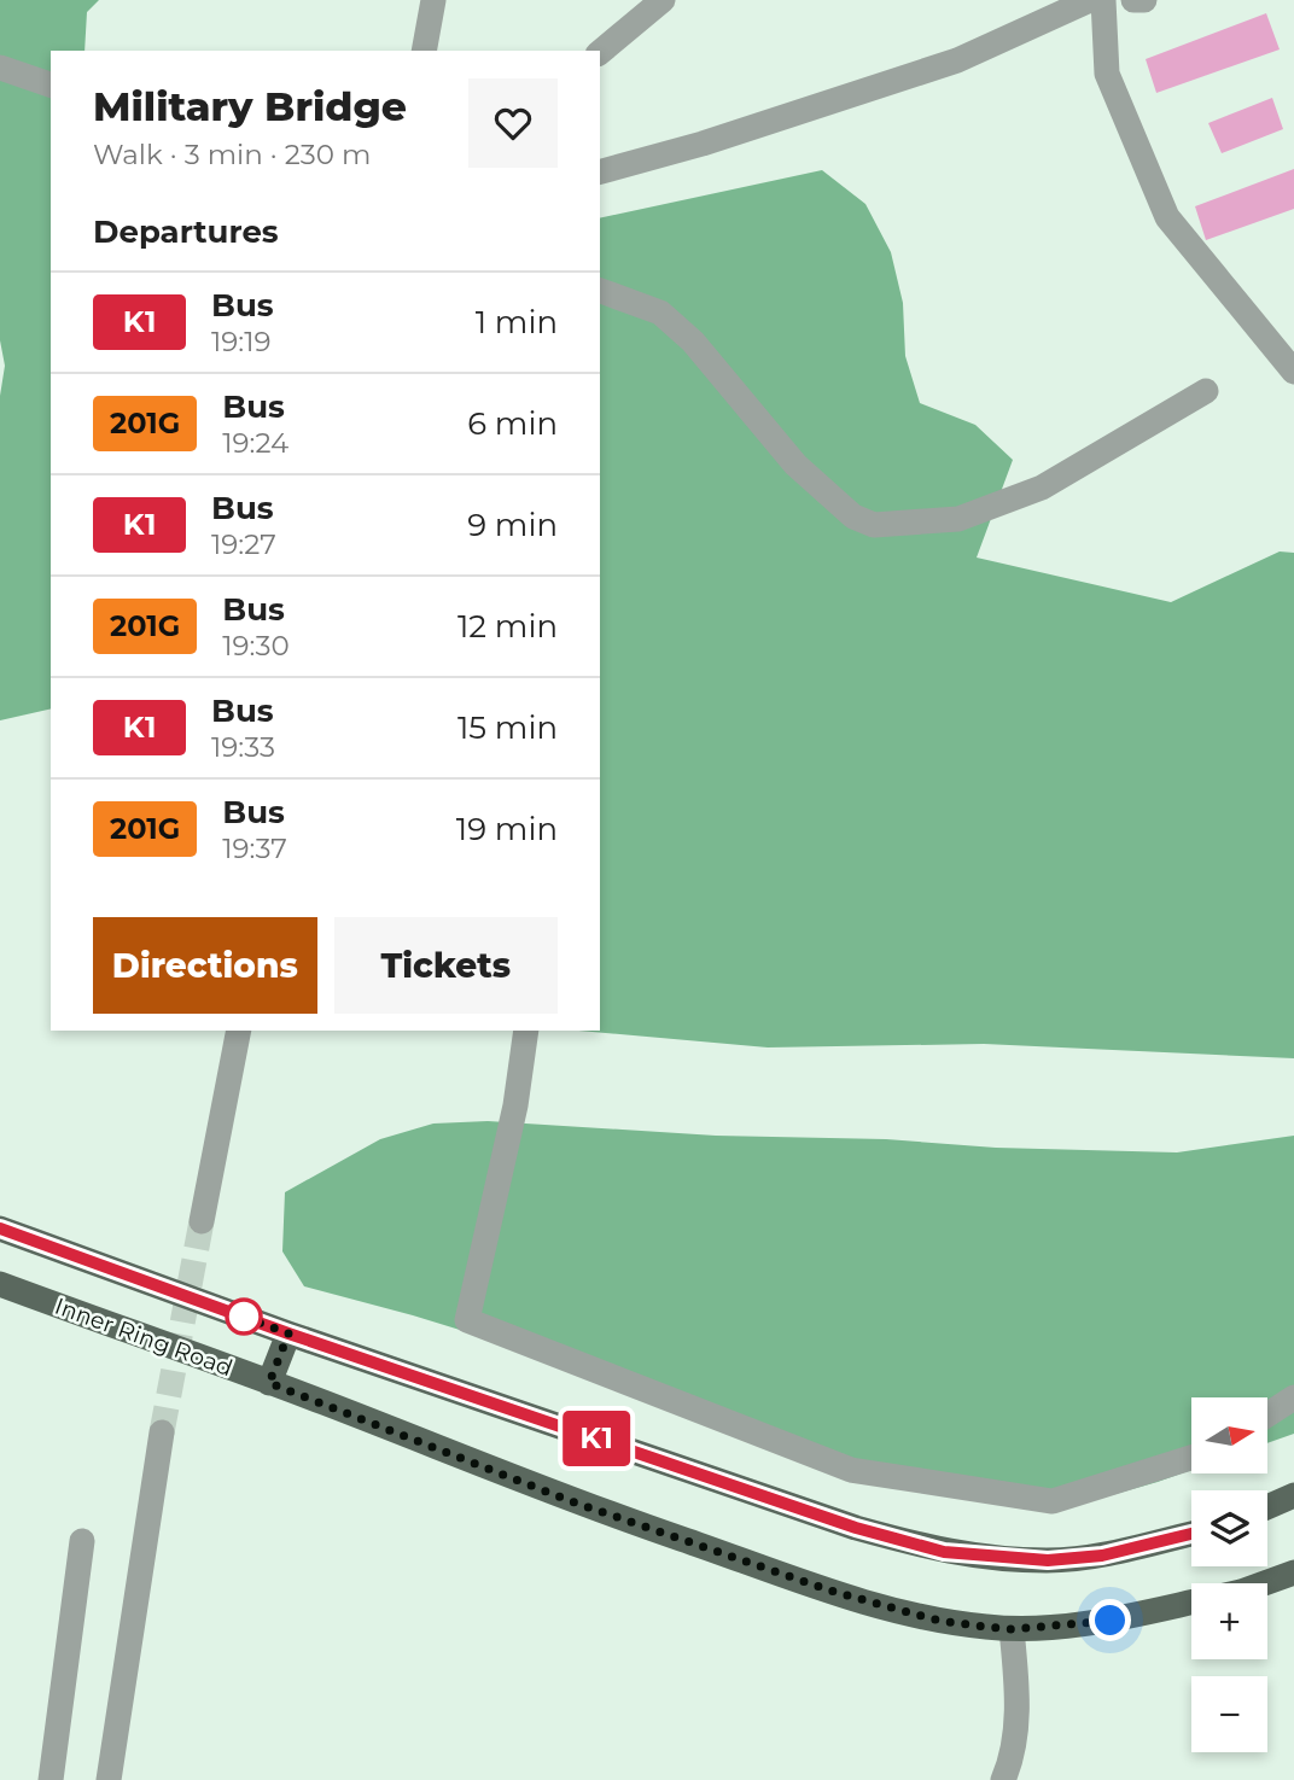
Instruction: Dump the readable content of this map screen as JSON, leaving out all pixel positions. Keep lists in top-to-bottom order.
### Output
{
  "streets": {
    "main road": ["Inner Ring Road"]
  },
  "lines": ["bus line K1"],
  "north": "right",
  "page": {
    "on_map": "K1",
    "heading": [
      ["Military Bridge", "Walk · 3 min · 230 m"],
      "Departures"
    ],
    "list": [
      {
        "mark": "K1",
        "name": "Bus",
        "note": "19:19",
        "value": "1 min"
      },
      {
        "mark": "201G",
        "name": "Bus",
        "note": "19:24",
        "value": "6 min"
      },
      {
        "mark": "K1",
        "name": "Bus",
        "note": "19:27",
        "value": "9 min"
      },
      {
        "mark": "201G",
        "name": "Bus",
        "note": "19:30",
        "value": "12 min"
      },
      {
        "mark": "K1",
        "name": "Bus",
        "note": "19:33",
        "value": "15 min"
      },
      {
        "mark": "201G",
        "name": "Bus",
        "note": "19:37",
        "value": "19 min"
      }
    ],
    "buttons": ["Directions", "Tickets"],
    "map_buttons": ["+", "−"]
  }
}
